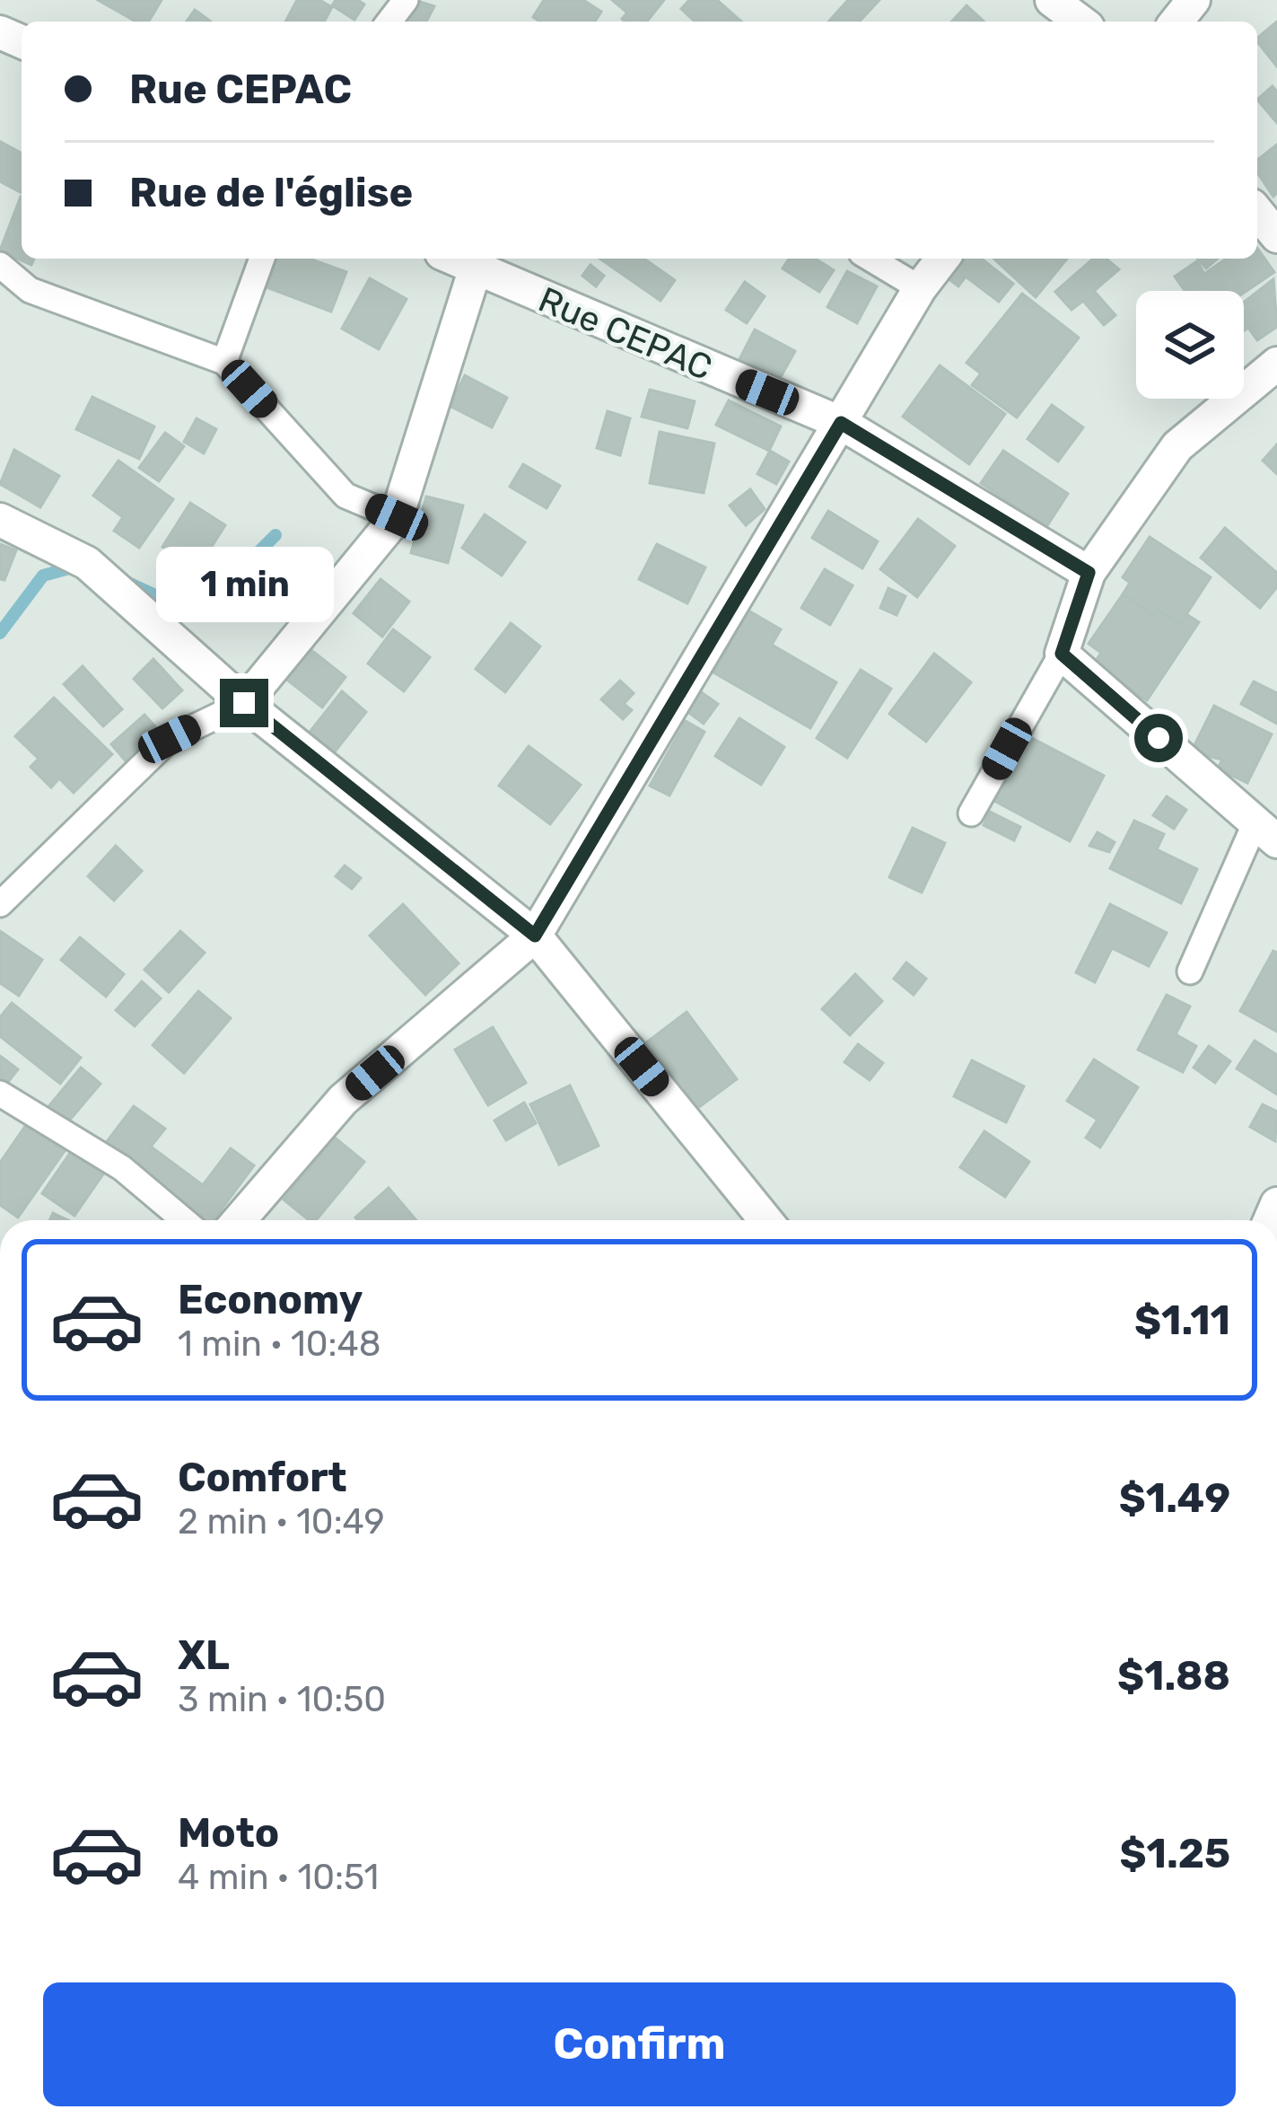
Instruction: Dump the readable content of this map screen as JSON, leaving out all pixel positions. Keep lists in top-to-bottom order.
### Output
{
  "streets": {
    "street": ["Rue CEPAC"]
  },
  "page": {
    "banner": ["Rue CEPAC", "Rue de l'église"],
    "bubble": "1 min",
    "list": [
      {
        "name": "Economy",
        "note": "1 min · 10:48",
        "value": "$1.11"
      },
      {
        "name": "Comfort",
        "note": "2 min · 10:49",
        "value": "$1.49"
      },
      {
        "name": "XL",
        "note": "3 min · 10:50",
        "value": "$1.88"
      },
      {
        "name": "Moto",
        "note": "4 min · 10:51",
        "value": "$1.25"
      }
    ],
    "buttons": "Confirm"
  }
}
